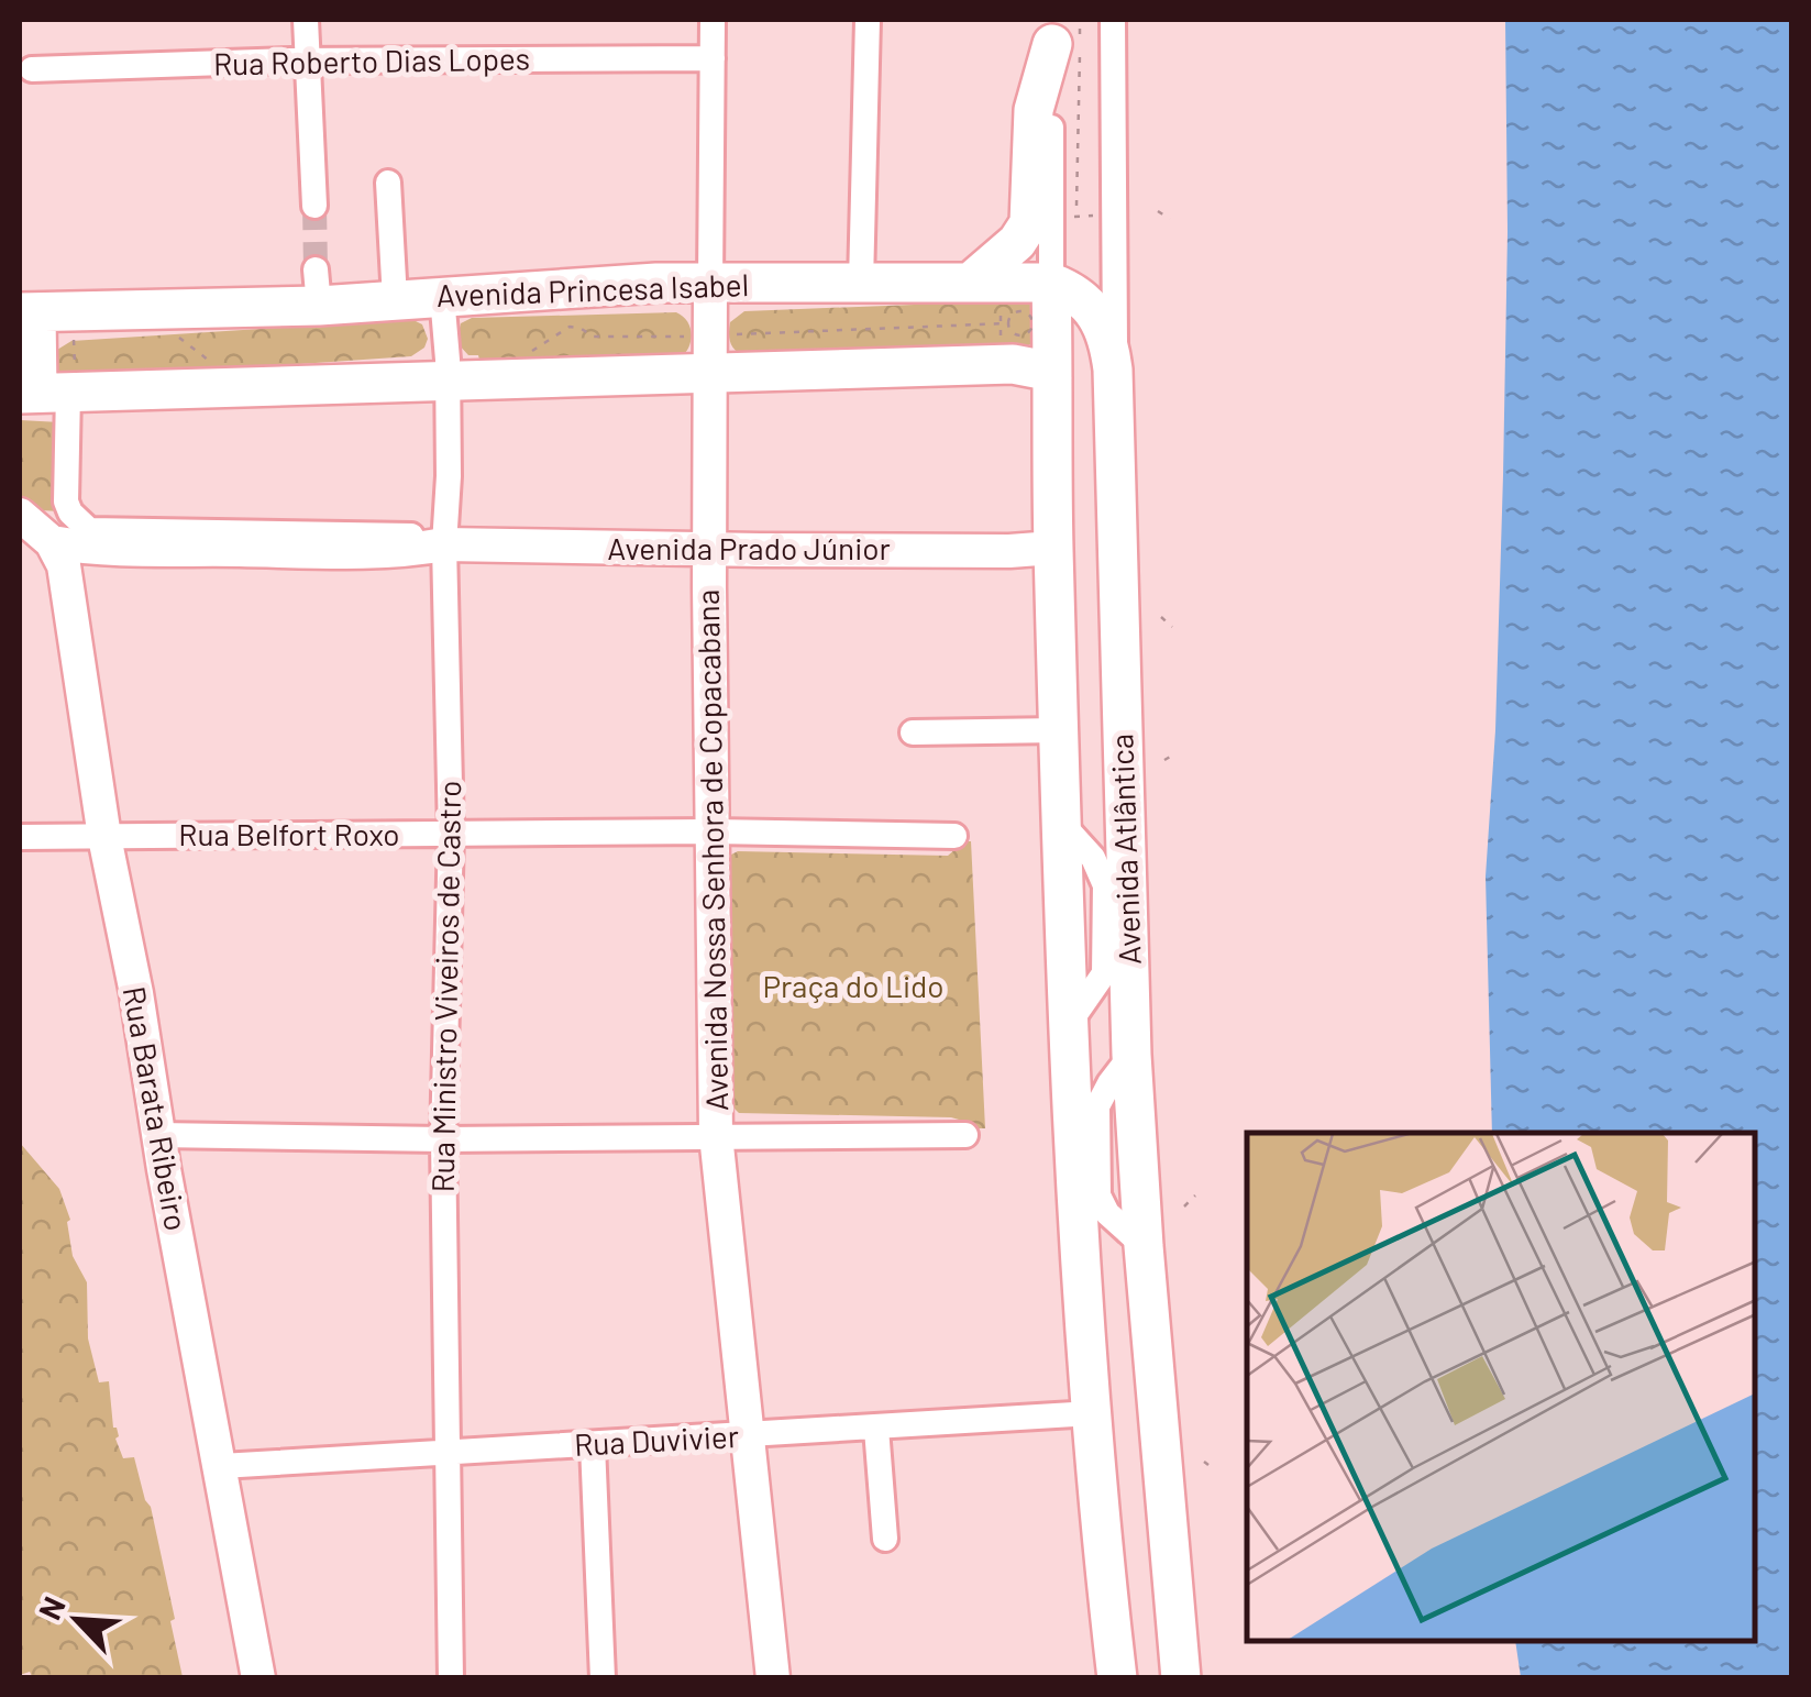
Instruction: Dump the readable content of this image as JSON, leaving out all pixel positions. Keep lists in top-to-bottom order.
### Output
{
  "streets": {
    "highway": ["Avenida Princesa Isabel", "Avenida Atlântica"],
    "main road": ["Avenida Prado Júnior", "Avenida Nossa Senhora de Copacabana", "Rua Barata Ribeiro"],
    "street": [
      "Rua Roberto Dias Lopes",
      "Rua Belfort Roxo",
      "Rua Ministro Viveiros de Castro",
      "Rua Duvivier"
    ]
  },
  "crossings": [
    ["Rua Roberto Dias Lopes", "Avenida Nossa Senhora de Copacabana"],
    ["Avenida Princesa Isabel", "Avenida Atlântica"],
    ["Avenida Princesa Isabel", "Avenida Nossa Senhora de Copacabana"],
    ["Avenida Princesa Isabel", "Rua Ministro Viveiros de Castro"],
    ["Avenida Prado Júnior", "Avenida Atlântica"],
    ["Avenida Prado Júnior", "Avenida Nossa Senhora de Copacabana"],
    ["Avenida Prado Júnior", "Rua Ministro Viveiros de Castro"],
    ["Avenida Prado Júnior", "Rua Barata Ribeiro"],
    ["Rua Belfort Roxo", "Avenida Nossa Senhora de Copacabana"],
    ["Rua Belfort Roxo", "Rua Ministro Viveiros de Castro"],
    ["Rua Belfort Roxo", "Rua Barata Ribeiro"],
    ["Avenida Atlântica", "Rua Duvivier"],
    ["Avenida Nossa Senhora de Copacabana", "Rua Duvivier"],
    ["Rua Ministro Viveiros de Castro", "Rua Duvivier"],
    ["Rua Barata Ribeiro", "Rua Duvivier"]
  ],
  "parks": ["Praça do Lido"],
  "north": "top left"
}
